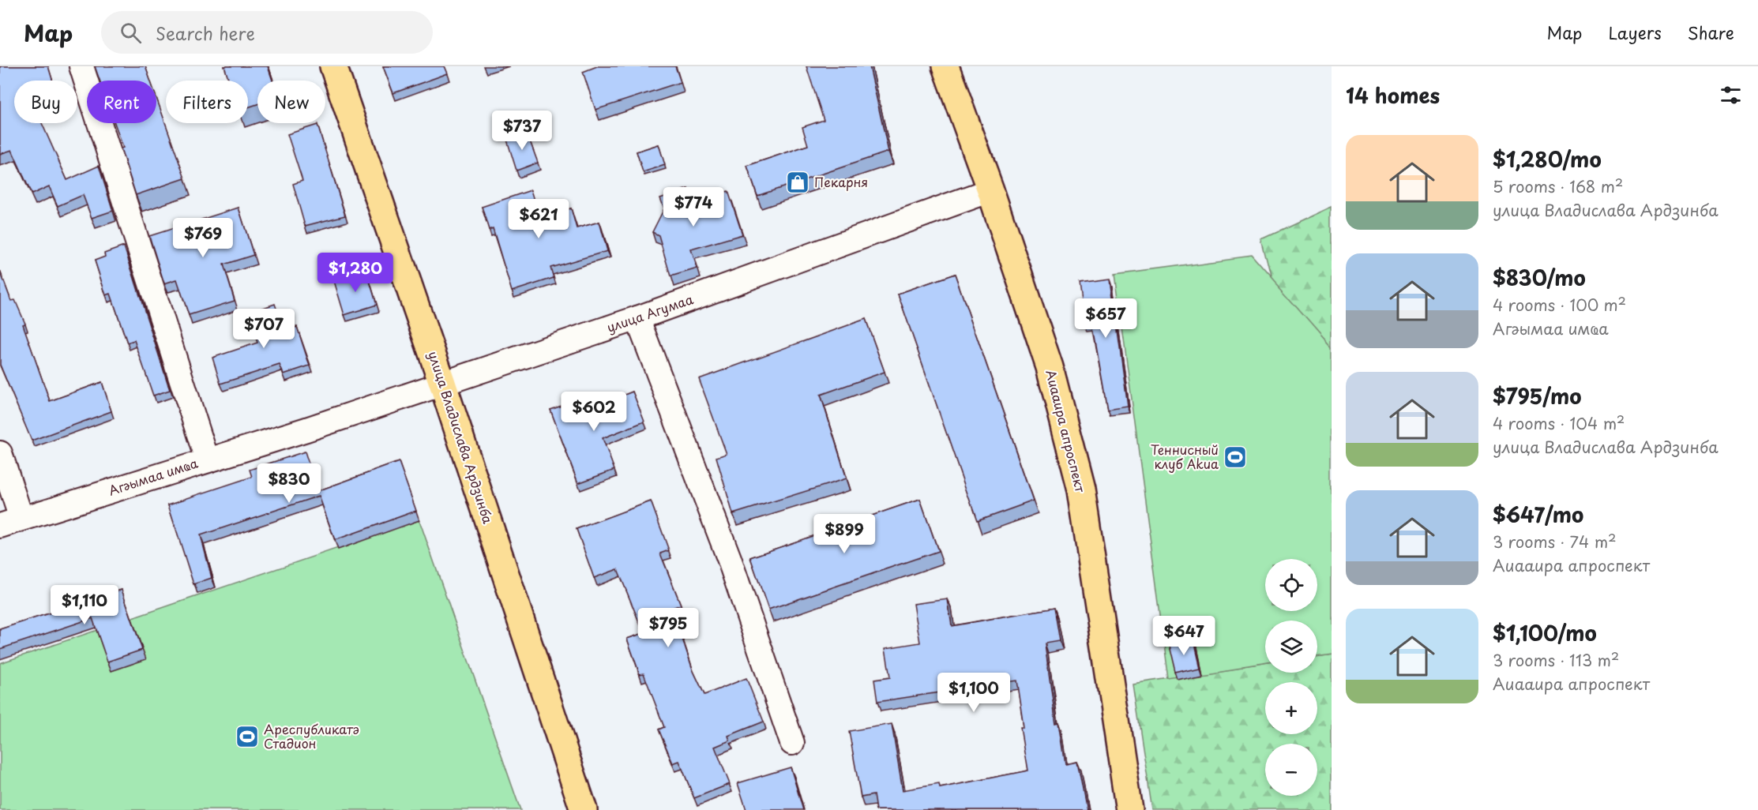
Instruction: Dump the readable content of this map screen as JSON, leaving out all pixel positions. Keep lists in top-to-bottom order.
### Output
{
  "streets": {
    "main road": ["Аиааира апроспект", "улица Владислава Ардзинба"],
    "street": ["улица Агумаа", "Агәымаа имҩа"]
  },
  "crossings": [
    ["улица Агумаа", "Аиааира апроспект"],
    ["улица Агумаа", "улица Владислава Ардзинба"],
    ["улица Агумаа", "Агәымаа имҩа"]
  ],
  "places": {
    "shop": ["Пекарня"],
    "sports": ["Теннисный клуб Akua", "Ареспубликатә Стадион"]
  },
  "page": {
    "header": "Map",
    "search": "Search here",
    "nav": ["Map", "Layers", "Share"],
    "heading": "14 homes",
    "chip": [
      "Buy",
      "Rent",
      "Filters",
      "New"
    ],
    "price": [
      "$737",
      "$774",
      "$621",
      "$769",
      "$1,280",
      "$657",
      "$707",
      "$602",
      "$830",
      "$899",
      "$1,110",
      "$795",
      "$647",
      "$1,100"
    ],
    "list": [
      {
        "name": "$1,280/mo",
        "note": "5 rooms · 168 m² · улица Владислава Ардзинба"
      },
      {
        "name": "$830/mo",
        "note": "4 rooms · 100 m² · Агәымаа имҩа"
      },
      {
        "name": "$795/mo",
        "note": "4 rooms · 104 m² · улица Владислава Ардзинба"
      },
      {
        "name": "$647/mo",
        "note": "3 rooms · 74 m² · Аиааира апроспект"
      },
      {
        "name": "$1,100/mo",
        "note": "3 rooms · 113 m² · Аиааира апроспект"
      }
    ],
    "map_buttons": ["+", "−"]
  }
}
